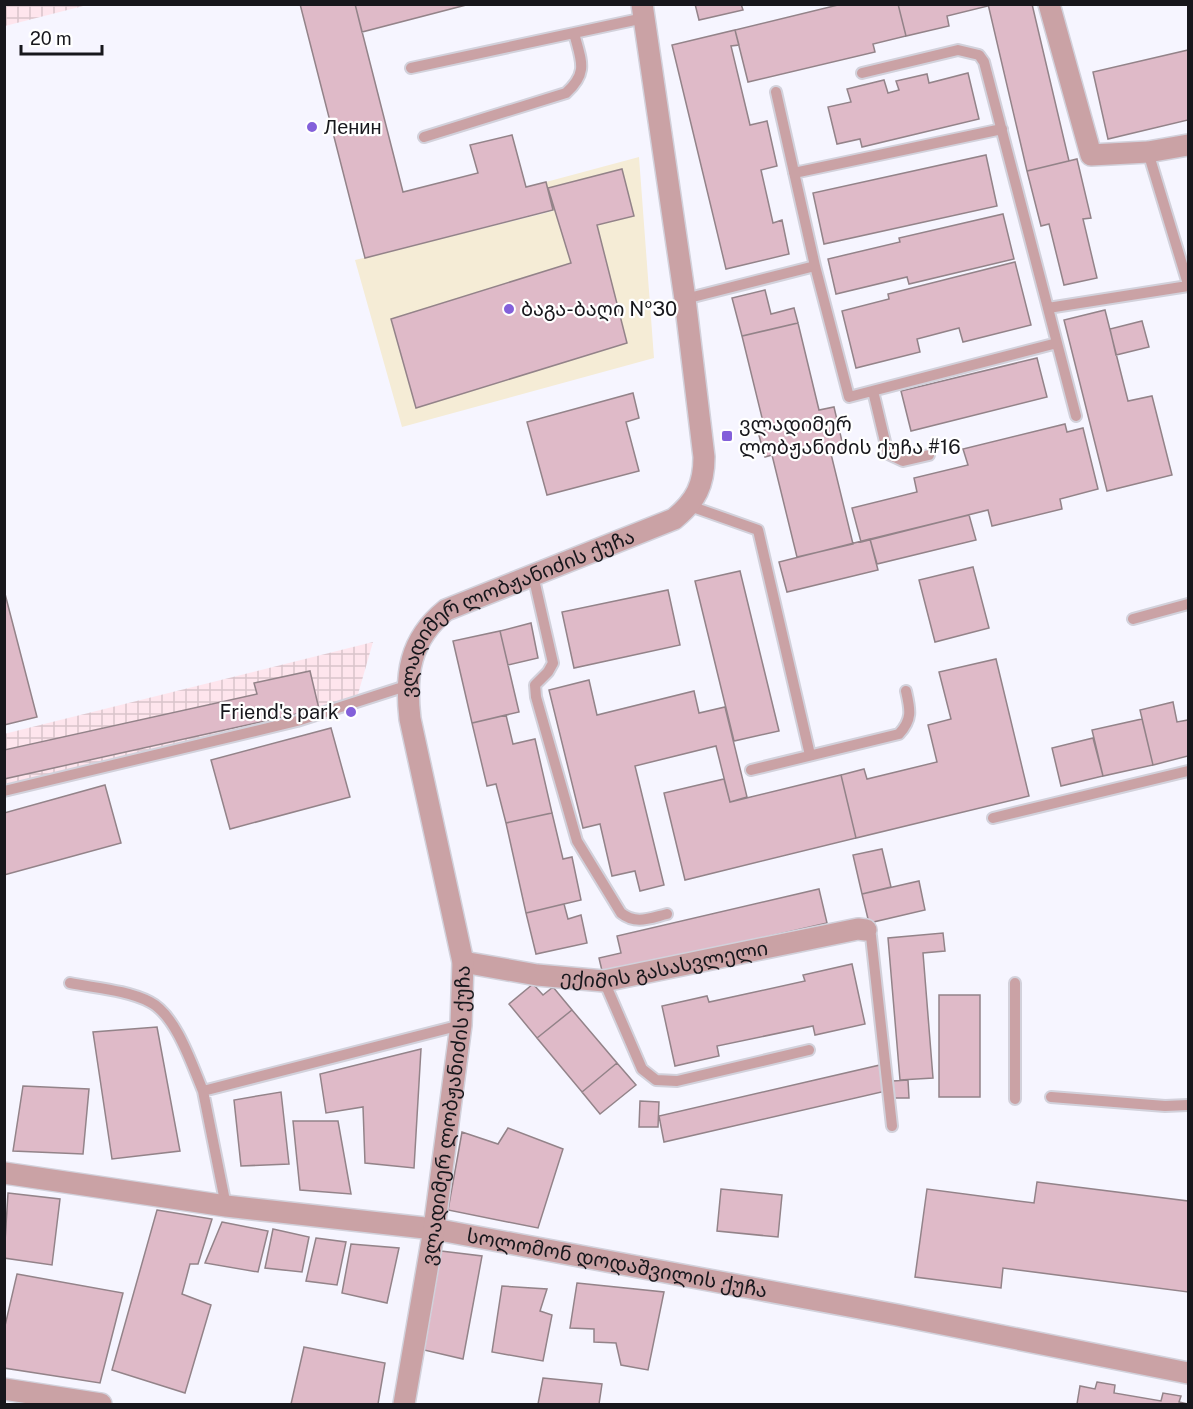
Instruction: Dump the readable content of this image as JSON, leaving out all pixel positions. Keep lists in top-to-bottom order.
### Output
{
  "streets": {
    "street": ["ვლადიმერ ლობჟანიძის ქუჩა", "ექიმის გასასვლელი", "სოლომონ დოდაშვილის ქუჩა"]
  },
  "crossings": [
    ["ვლადიმერ ლობჟანიძის ქუჩა", "ექიმის გასასვლელი"],
    ["ვლადიმერ ლობჟანიძის ქუჩა", "სოლომონ დოდაშვილის ქუჩა"]
  ],
  "places": {
    "other": ["Ленин", "ბაგა-ბაღი №30", "Friend's park"],
    "transit": ["ვლადიმერ ლობჟანიძის ქუჩა #16"]
  },
  "scale_bar": "20 m"
}
